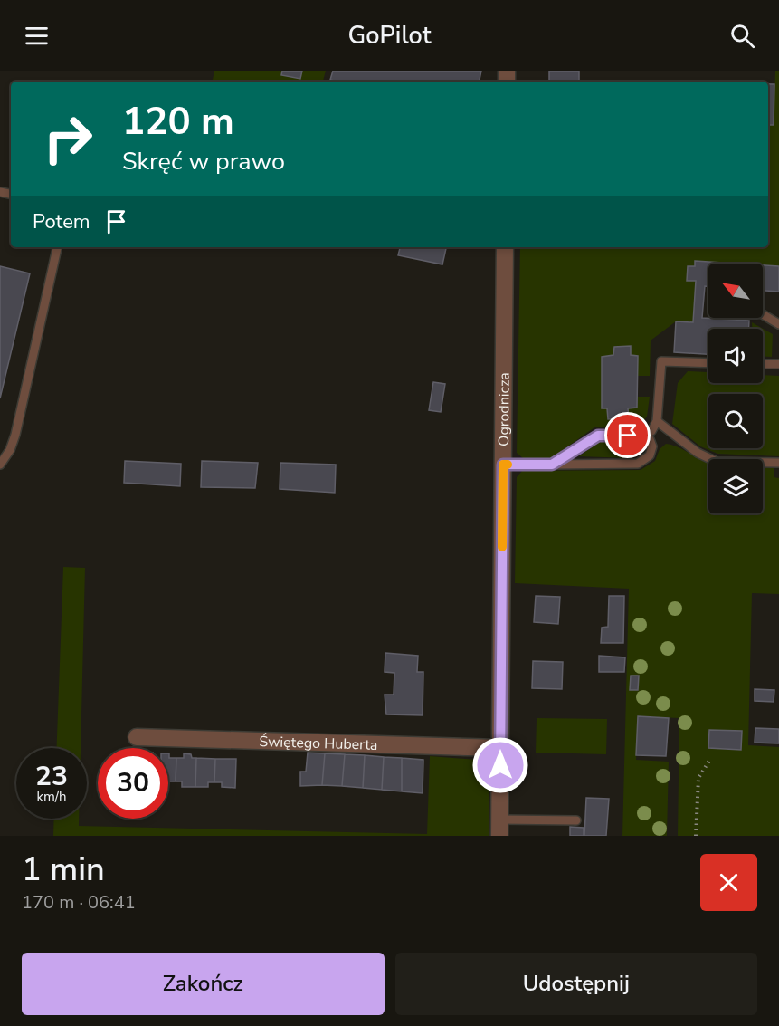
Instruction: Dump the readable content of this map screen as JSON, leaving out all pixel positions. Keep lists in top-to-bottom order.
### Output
{
  "streets": {
    "street": ["Ogrodnicza", "Świętego Huberta"]
  },
  "crossings": [
    ["Ogrodnicza", "Świętego Huberta"]
  ],
  "north": "top left",
  "page": {
    "header": "GoPilot",
    "turn": ["120 m", "Skręć w prawo"],
    "then": "Potem",
    "speed": "23 km/h",
    "limit": "30",
    "heading": ["1 min", "170 m · 06:41"],
    "buttons": ["Zakończ", "Udostępnij"]
  }
}
